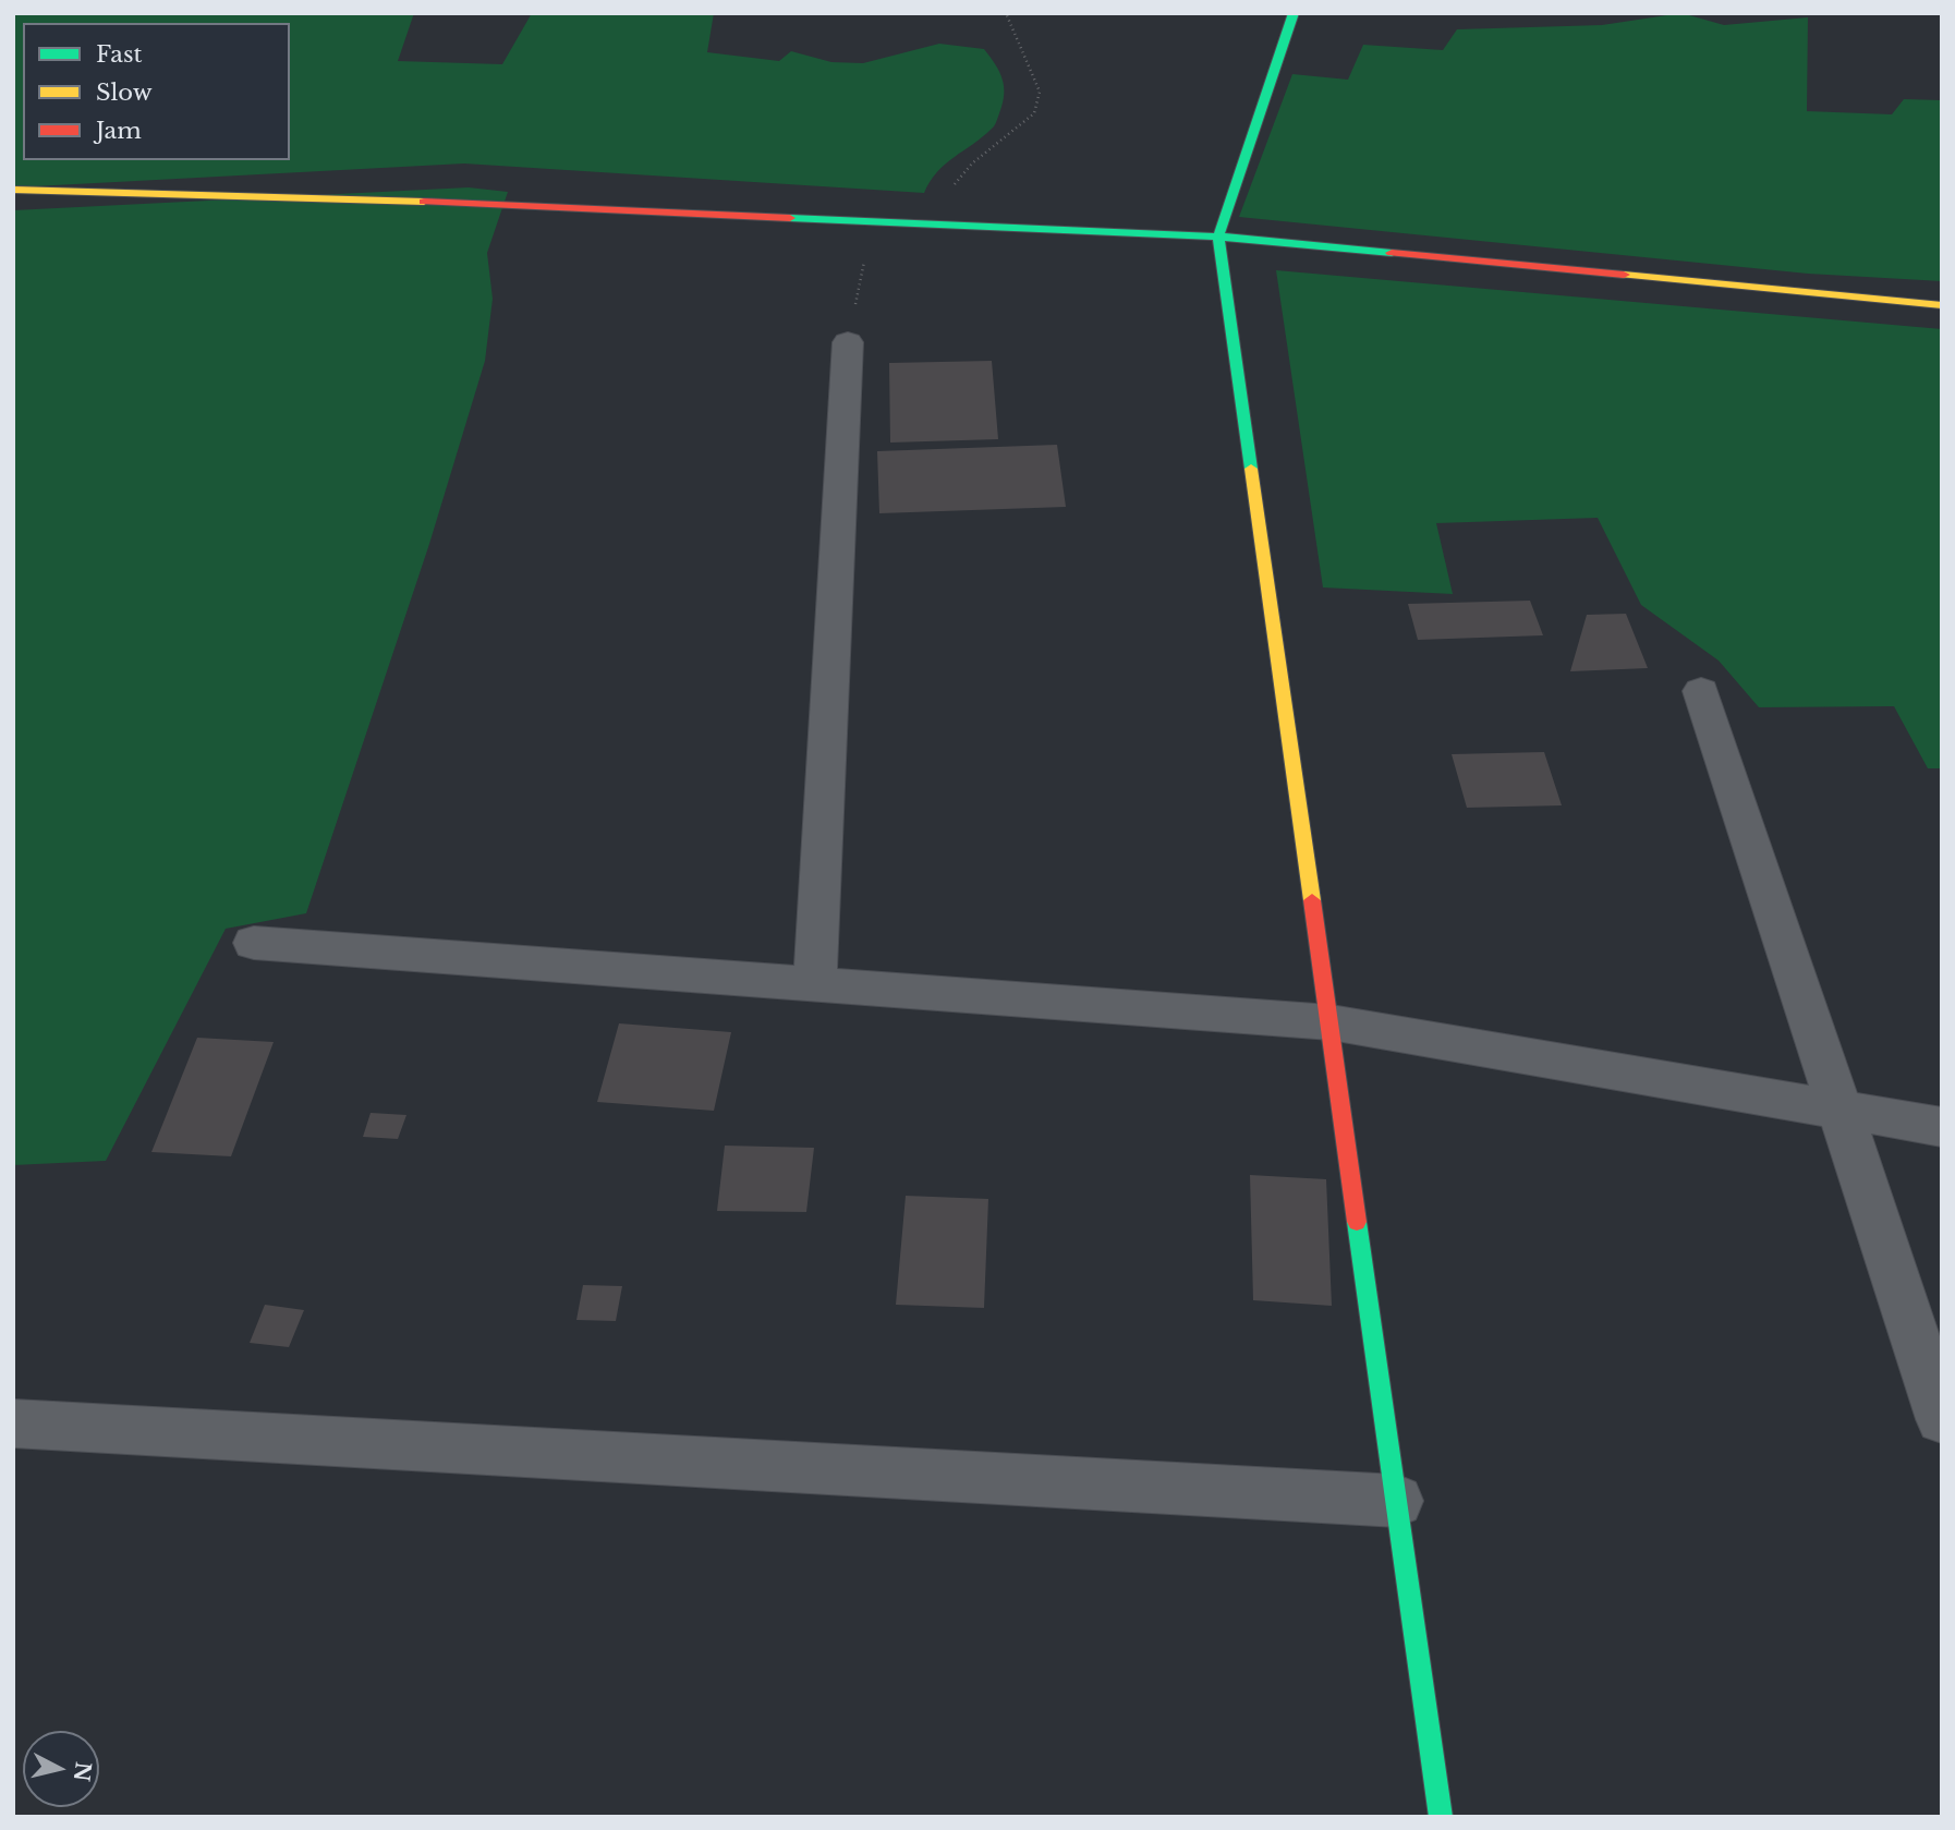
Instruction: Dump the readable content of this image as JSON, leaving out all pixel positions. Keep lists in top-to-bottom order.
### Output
{
  "legend": ["Fast", "Slow", "Jam"],
  "north": "right"
}
